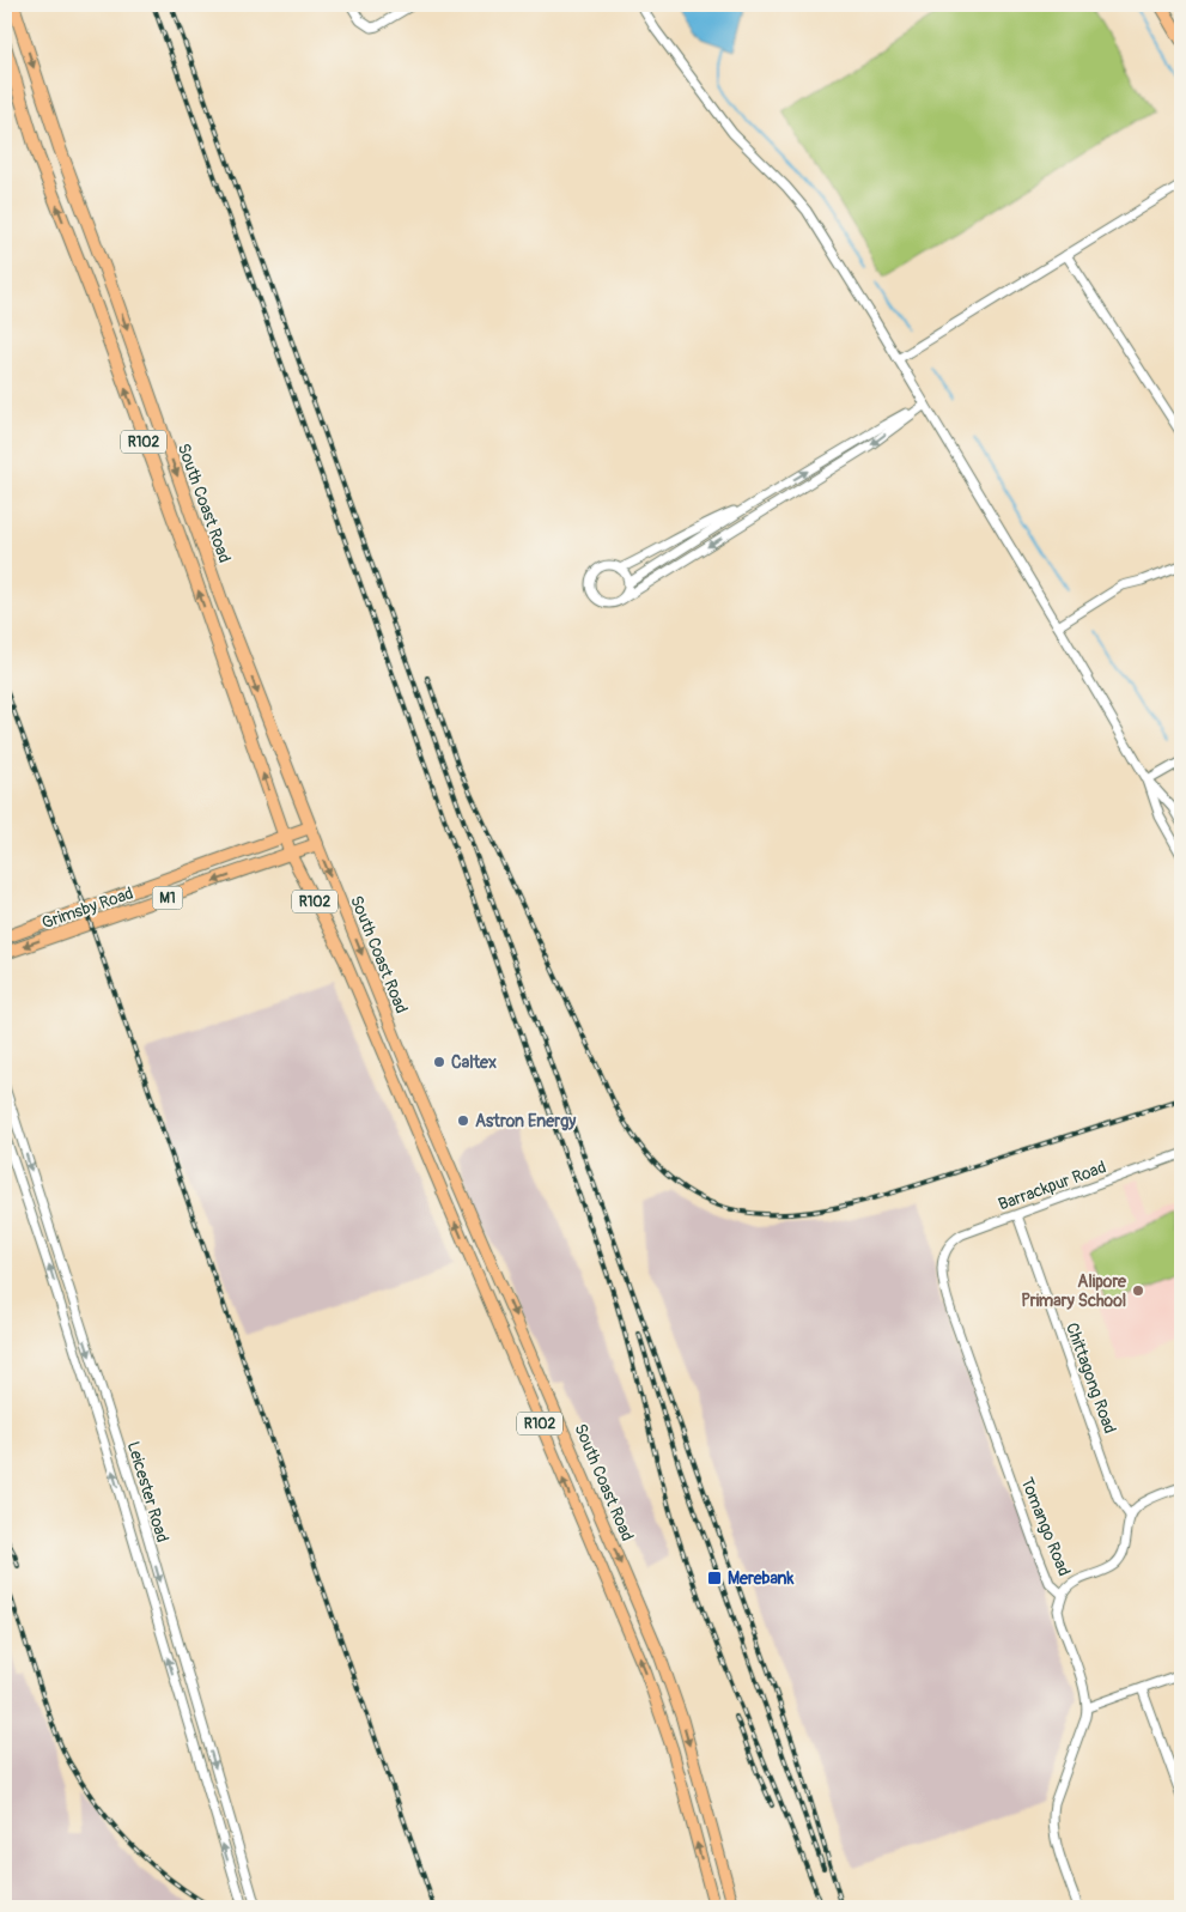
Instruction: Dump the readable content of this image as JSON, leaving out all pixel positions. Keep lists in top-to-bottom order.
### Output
{
  "streets": {
    "highway": [
      "R102",
      "South Coast Road",
      "M1",
      "Grimsby Road"
    ],
    "street": [
      "Barrackpur Road",
      "Chittagong Road",
      "Leicester Road",
      "Tomango Road"
    ]
  },
  "crossings": [
    ["South Coast Road", "Grimsby Road"],
    ["Barrackpur Road", "Chittagong Road"],
    ["Barrackpur Road", "Tomango Road"]
  ],
  "places": {
    "other": ["Caltex", "Astron Energy", "Alipore Primary School"],
    "transit": ["Merebank"]
  }
}
